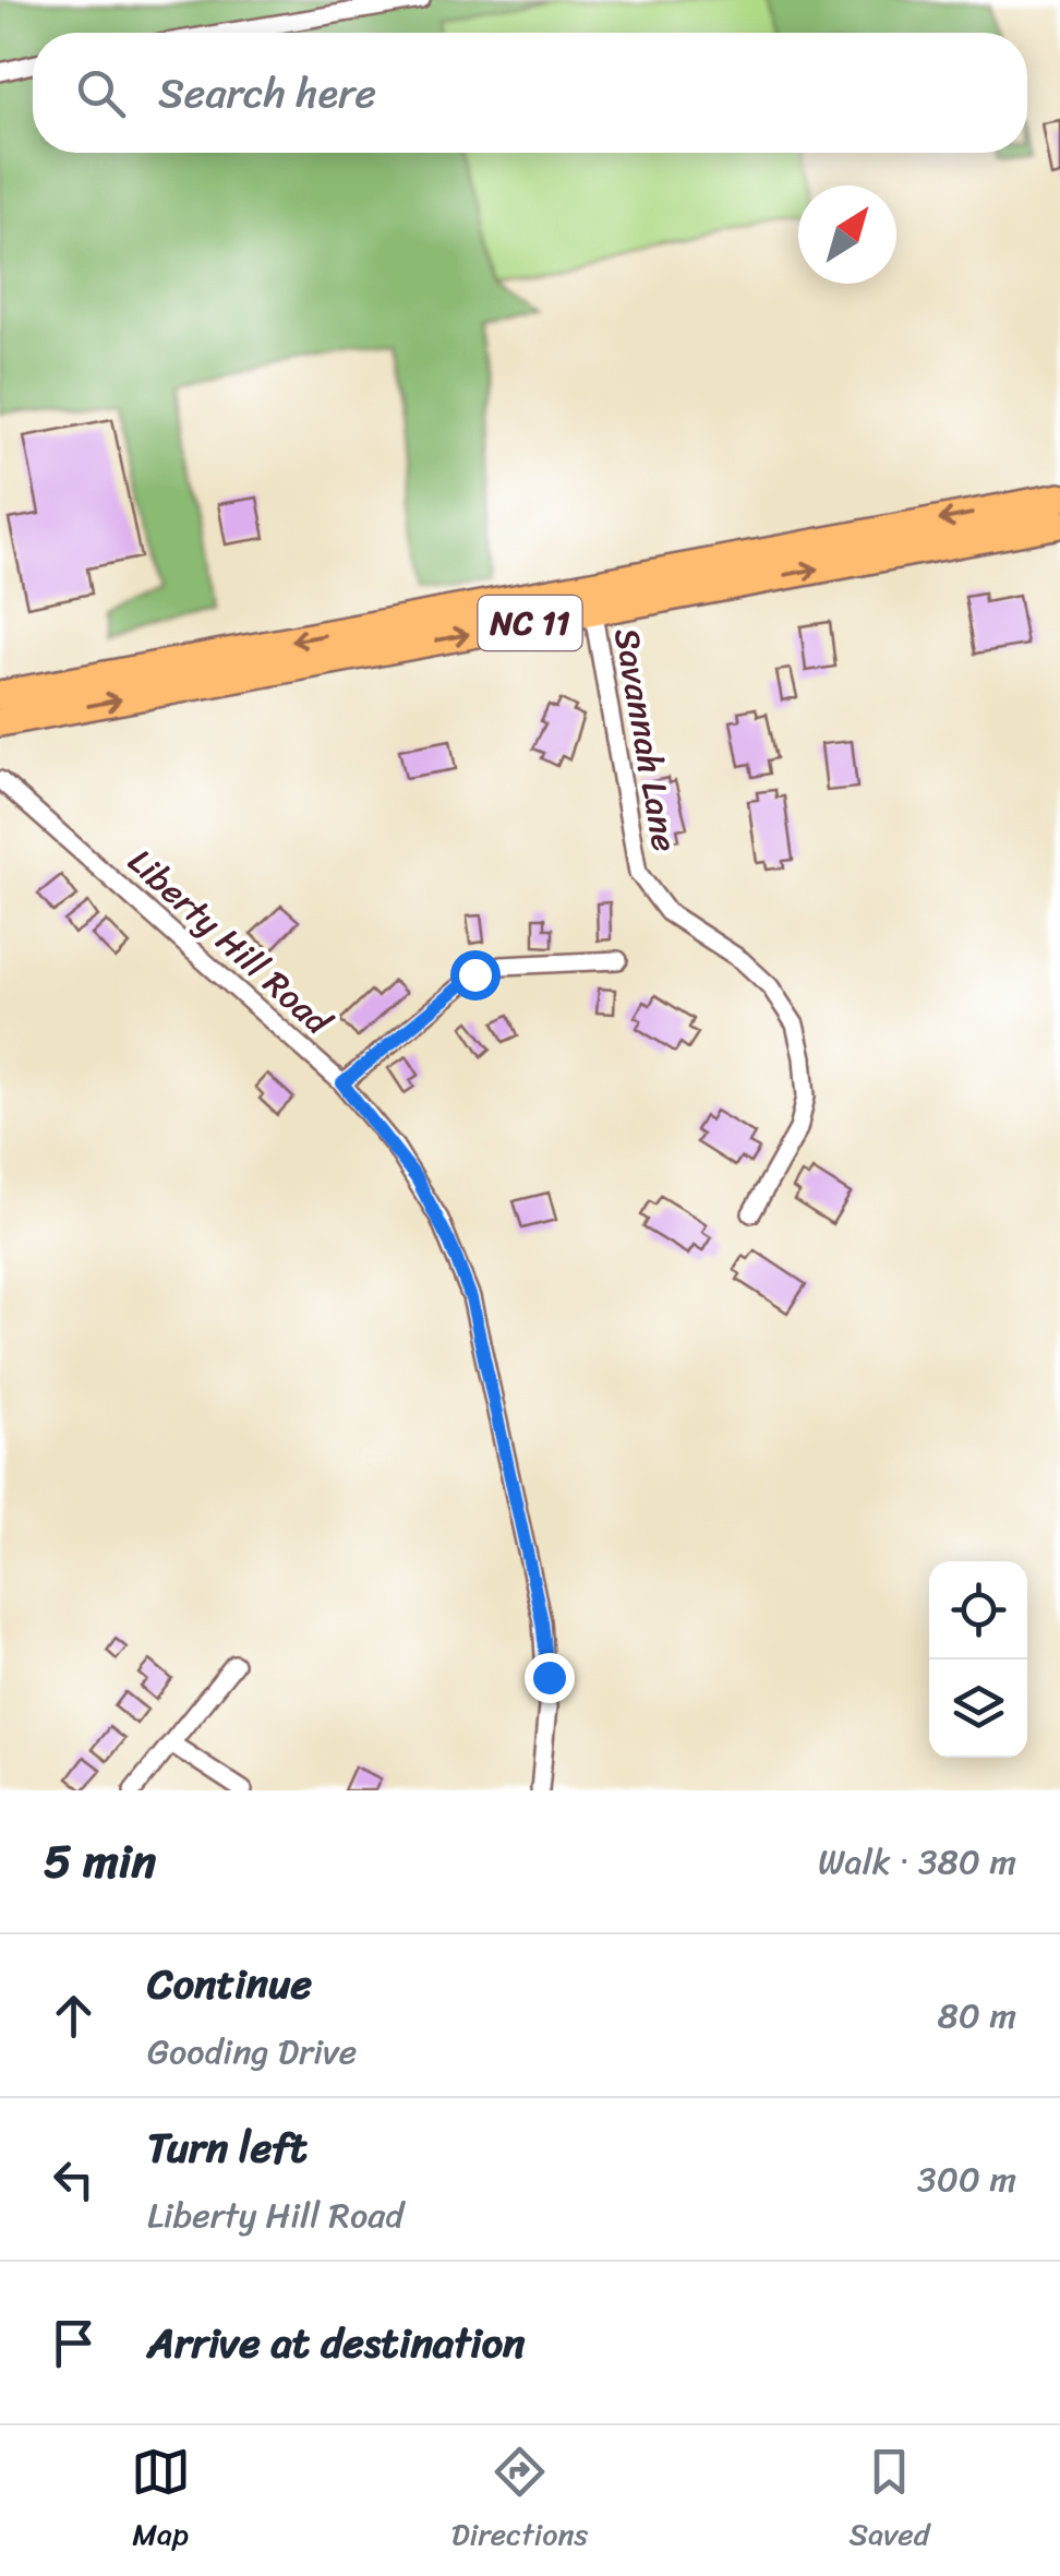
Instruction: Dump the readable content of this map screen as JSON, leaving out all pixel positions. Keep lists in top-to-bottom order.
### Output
{
  "streets": {
    "highway": ["NC 11"],
    "street": ["Savannah Lane", "Liberty Hill Road"]
  },
  "crossings": [
    ["NC 11", "Savannah Lane"]
  ],
  "north": "top right",
  "page": {
    "search": "Search here",
    "heading": ["5 min", "Walk · 380 m"],
    "list": [
      ["Continue", "Gooding Drive", "80 m"],
      ["Turn left", "Liberty Hill Road", "300 m"],
      "Arrive at destination"
    ],
    "nav": ["Map", "Directions", "Saved"]
  }
}
